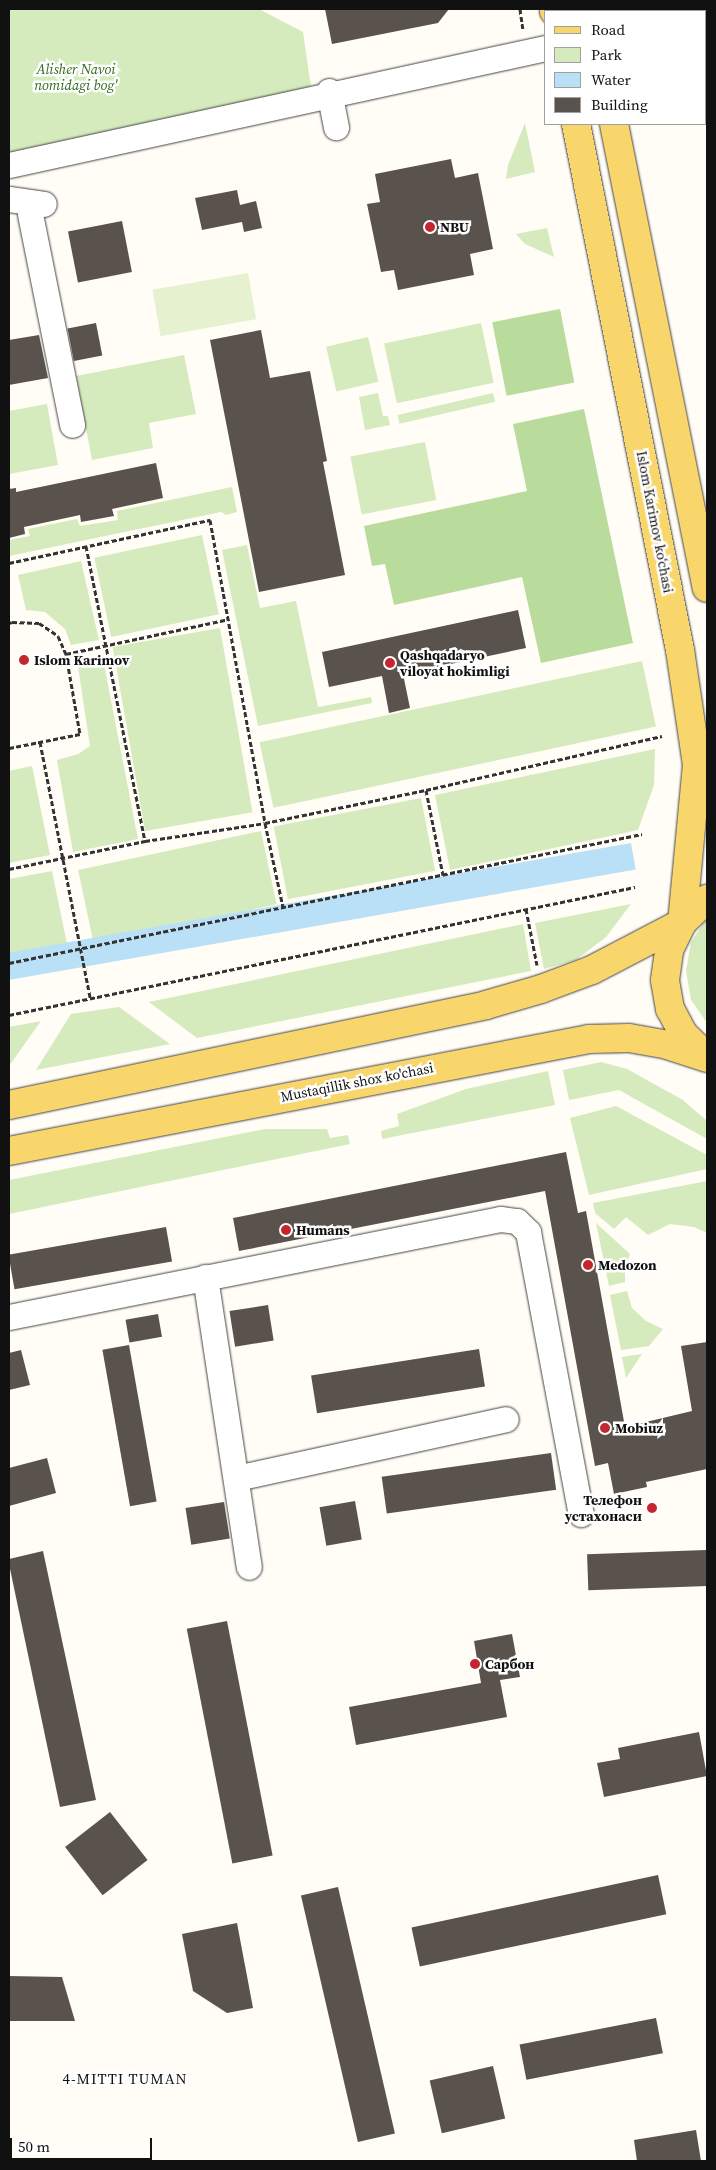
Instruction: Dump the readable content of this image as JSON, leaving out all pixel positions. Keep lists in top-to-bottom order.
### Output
{
  "streets": {
    "main road": ["Islom Karimov ko‘chasi", "Mustaqillik shox ko'chasi"]
  },
  "districts": ["4-MITTI TUMAN"],
  "parks": ["Alisher Navoi nomidagi bog'"],
  "places": [
    "NBU",
    "Islom Karimov",
    "Qashqadaryo viloyat hokimligi",
    "Humans",
    "Medozon",
    "Mobiuz",
    "Телефон устахонаси",
    "Сарбон"
  ],
  "legend": [
    "Road",
    "Park",
    "Water",
    "Building"
  ],
  "scale_bar": "50 m"
}
